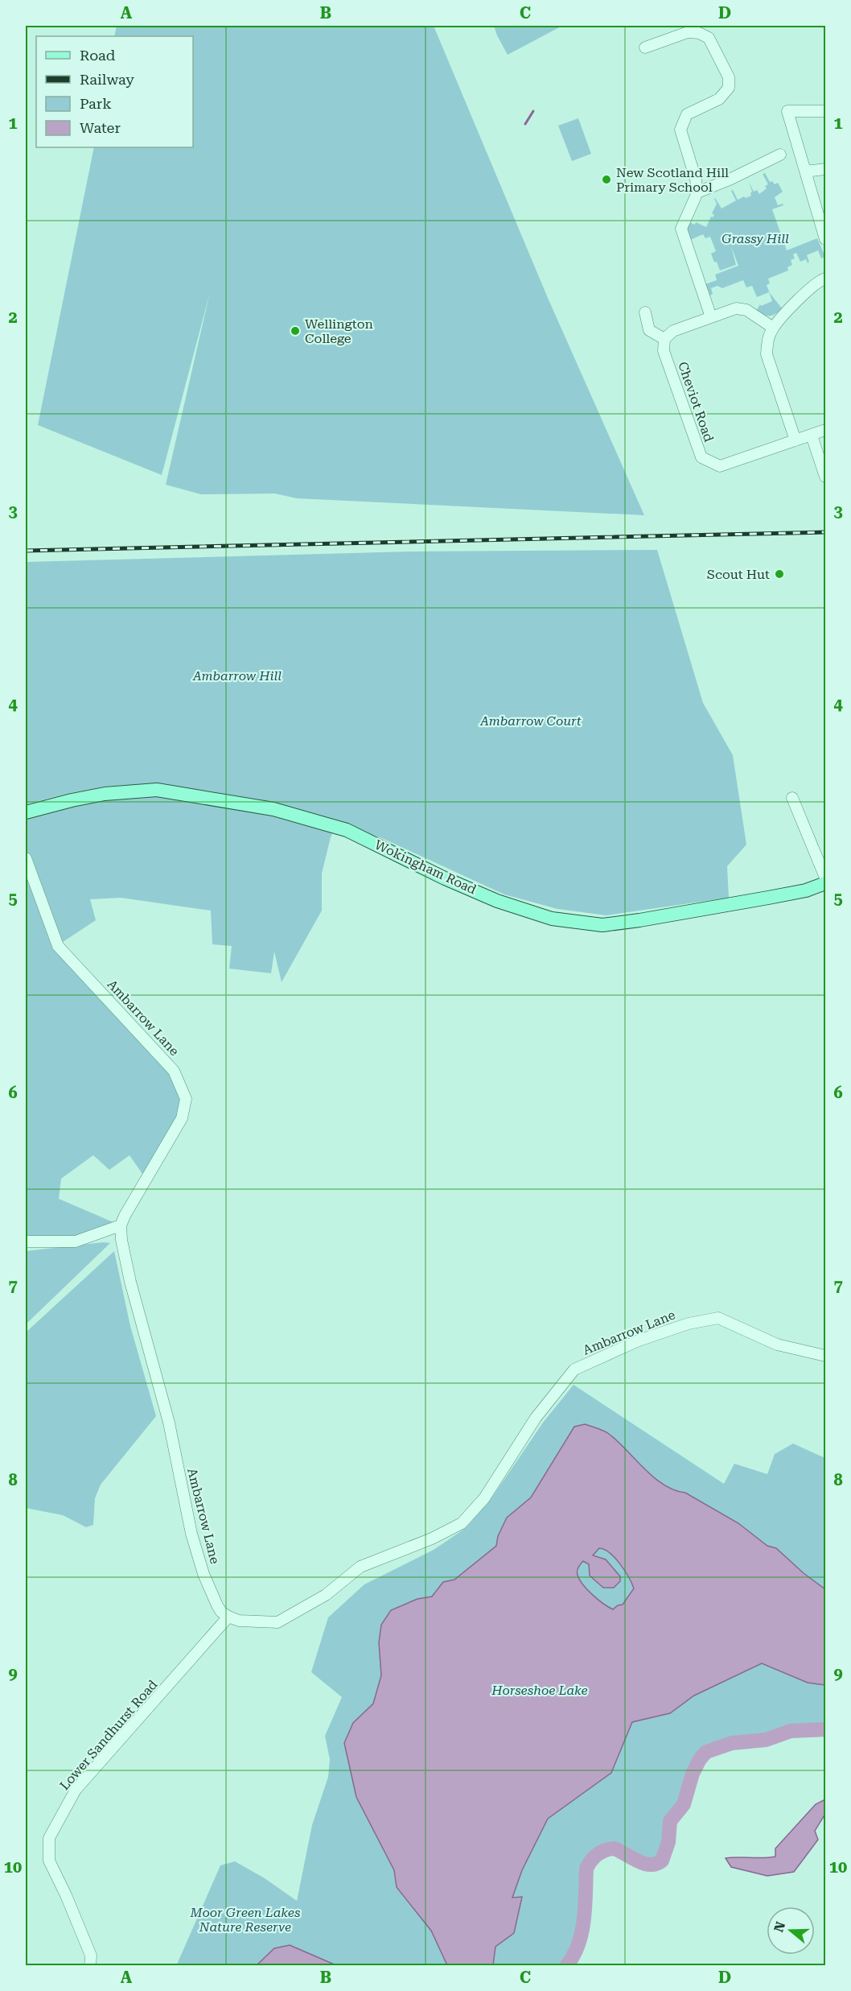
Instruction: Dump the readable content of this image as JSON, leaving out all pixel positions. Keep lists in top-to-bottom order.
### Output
{
  "streets": {
    "main road": ["Wokingham Road"],
    "street": ["Cheviot Road", "Ambarrow Lane", "Lower Sandhurst Road"]
  },
  "crossings": [
    ["Ambarrow Lane", "Lower Sandhurst Road"]
  ],
  "parks": [
    "Grassy Hill",
    "Ambarrow Hill",
    "Ambarrow Court",
    "Horseshoe Lake",
    "Moor Green Lakes Nature Reserve"
  ],
  "places": ["New Scotland Hill Primary School", "Wellington College", "Scout Hut"],
  "legend": [
    "Road",
    "Railway",
    "Park",
    "Water"
  ],
  "north": "left",
  "grid": {
    "columns": [
      "A",
      "B",
      "C",
      "D"
    ],
    "rows": [
      "1",
      "2",
      "3",
      "4",
      "5",
      "6",
      "7",
      "8",
      "9",
      "10"
    ]
  }
}
